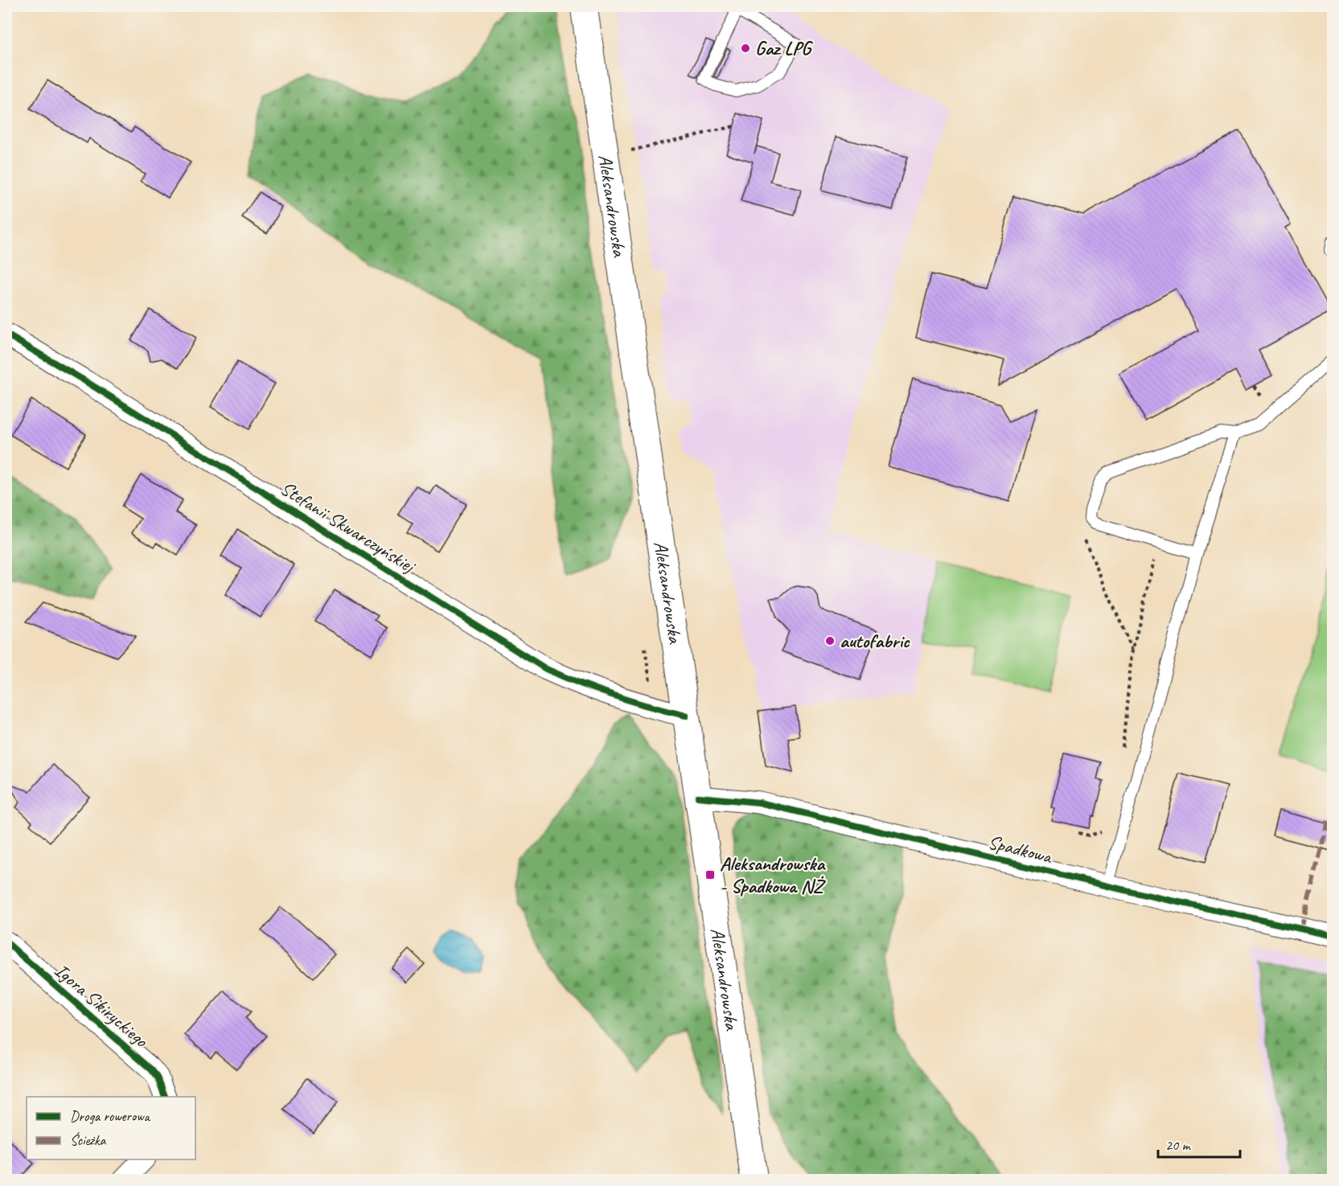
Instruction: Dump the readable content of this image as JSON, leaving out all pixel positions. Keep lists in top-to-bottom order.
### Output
{
  "streets": {
    "main road": ["Aleksandrowska"],
    "street": ["Stefanii Skwarczyńskiej", "Spadkowa", "Igora Sikiryckiego"]
  },
  "crossings": [
    ["Aleksandrowska", "Stefanii Skwarczyńskiej"],
    ["Aleksandrowska", "Spadkowa"]
  ],
  "places": {
    "other": ["Gaz LPG", "autofabric"],
    "transit": ["Aleksandrowska - Spadkowa NŻ"]
  },
  "legend": ["Droga rowerowa", "Ścieżka"],
  "scale_bar": "20 m"
}
